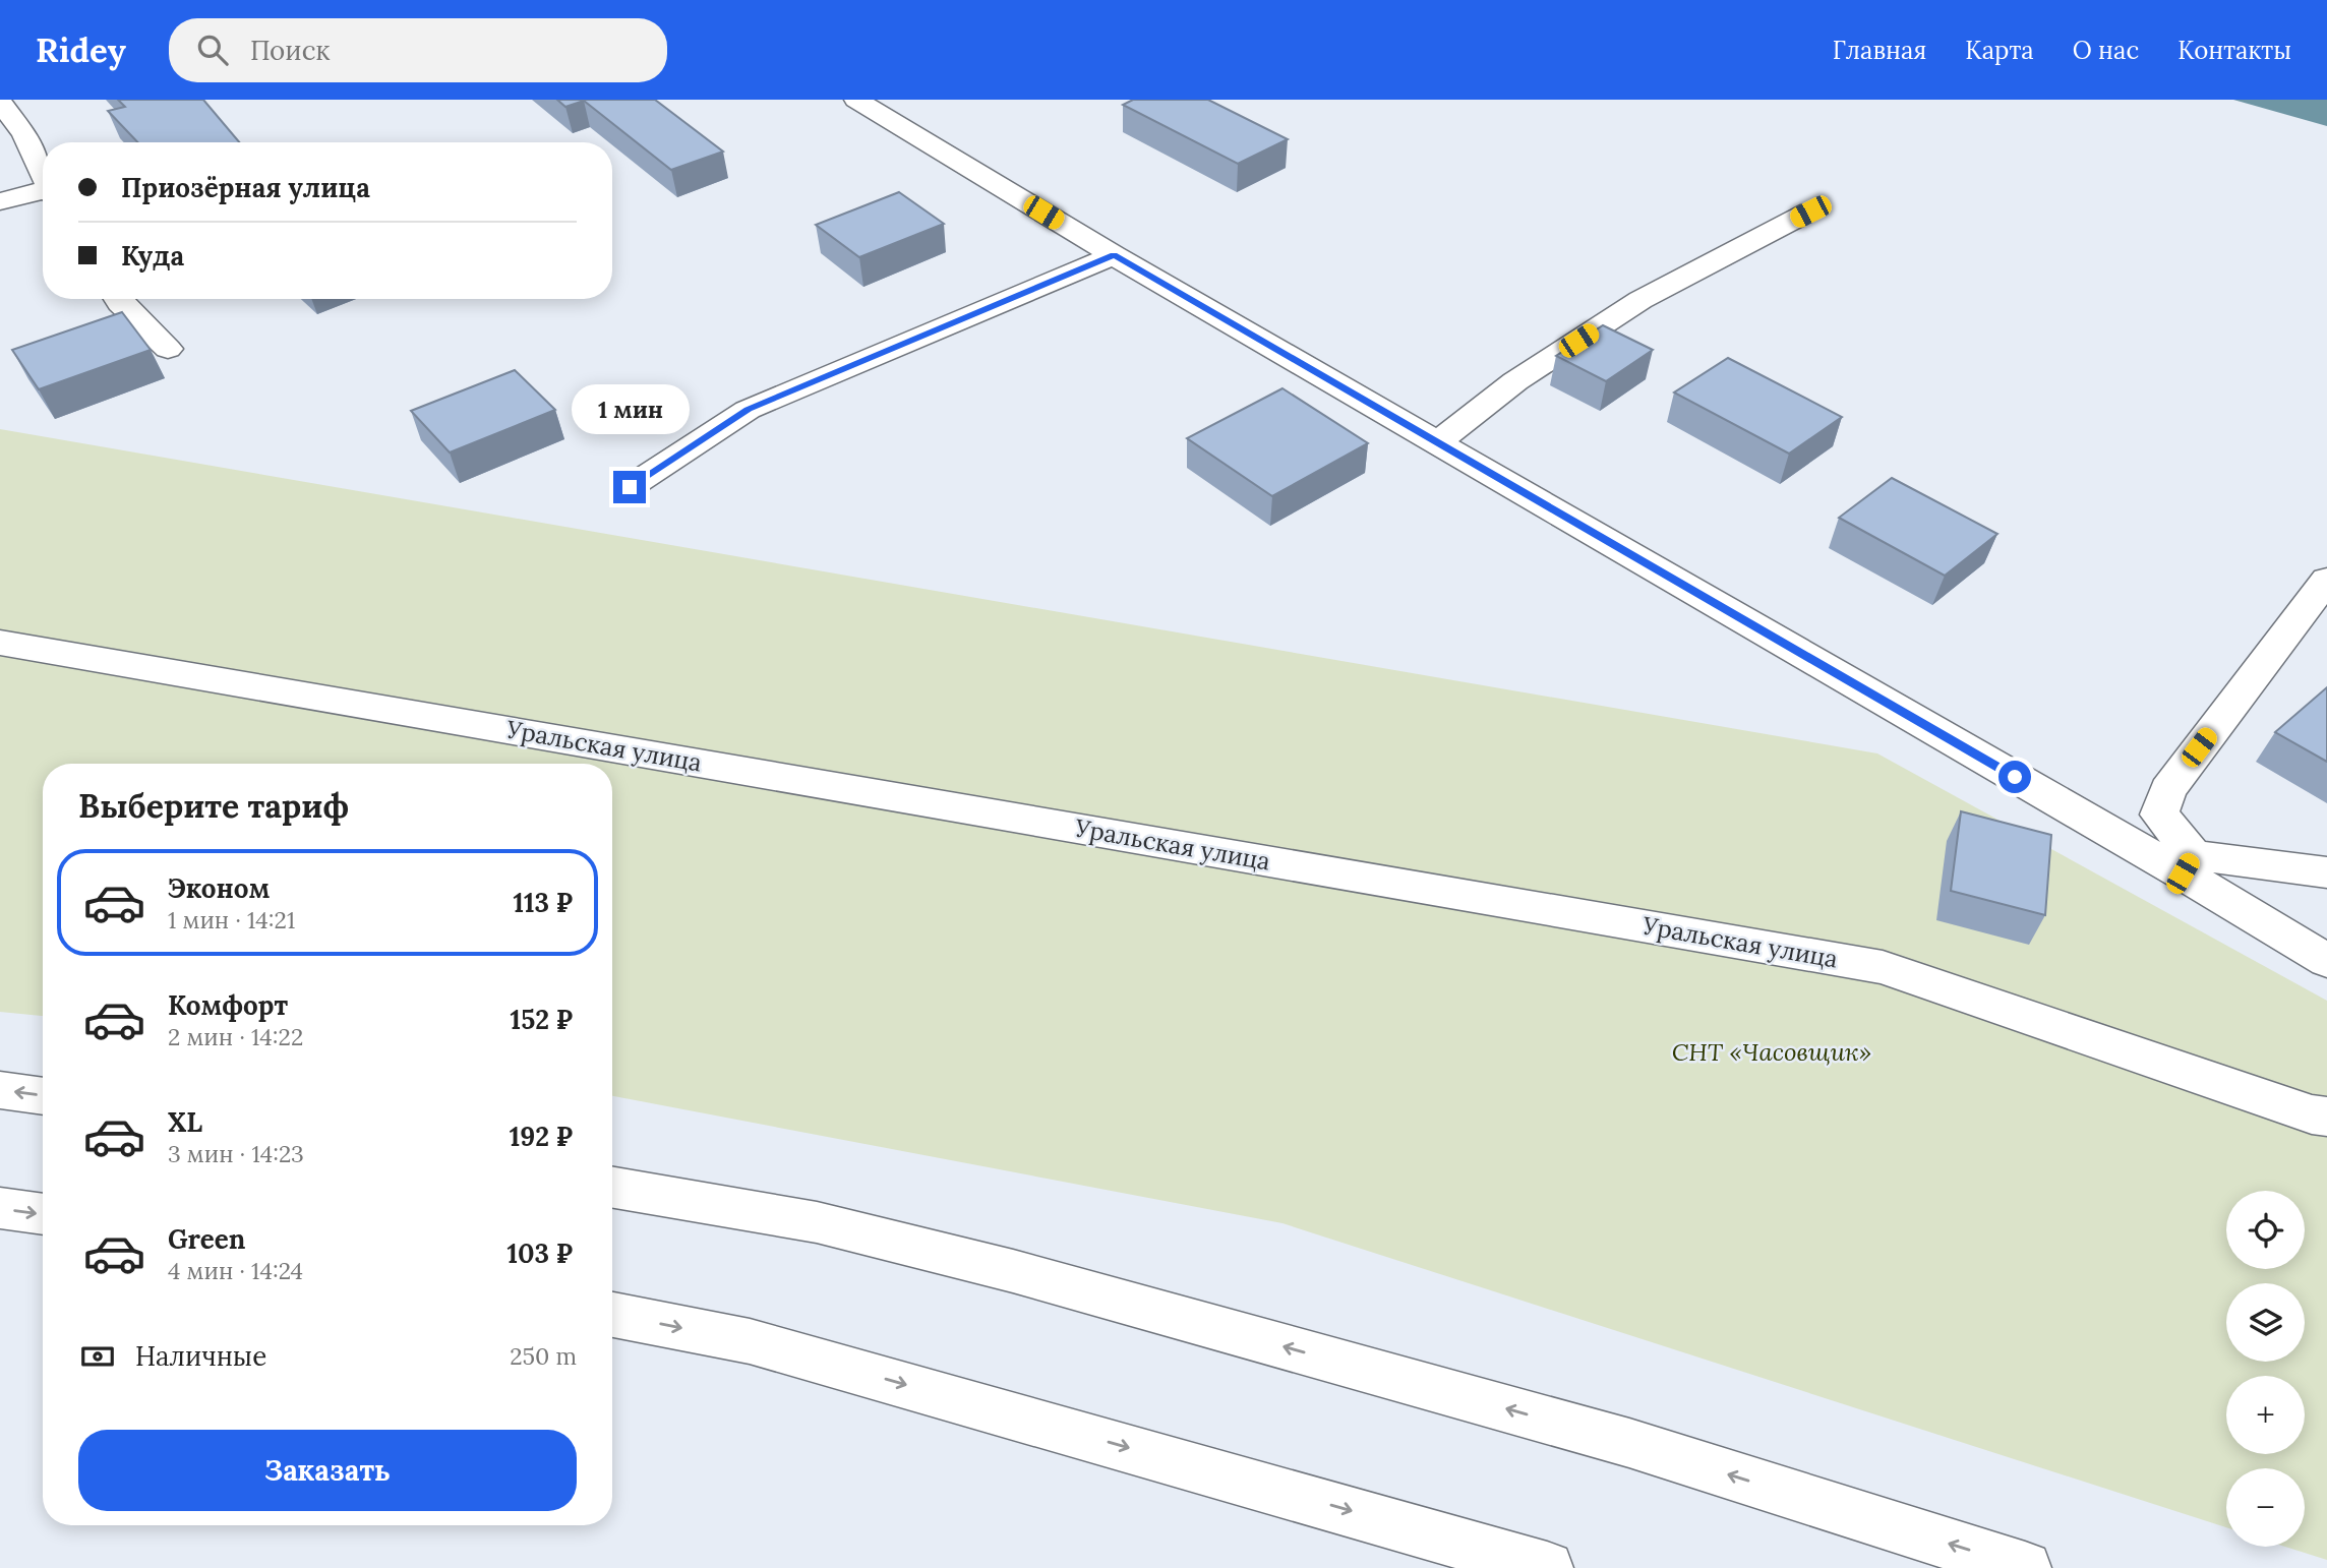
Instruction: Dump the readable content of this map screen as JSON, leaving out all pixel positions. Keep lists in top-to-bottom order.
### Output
{
  "streets": {
    "street": ["Уральская улица"]
  },
  "parks": ["СНТ «Часовщик»"],
  "page": {
    "header": "Ridey",
    "search": "Поиск",
    "nav": [
      "Главная",
      "Карта",
      "О нас",
      "Контакты"
    ],
    "banner": ["Приозёрная улица", "Куда"],
    "bubble": "1 мин",
    "heading": "Выберите тариф",
    "list": [
      {
        "name": "Эконом",
        "note": "1 мин · 14:21",
        "value": "113 ₽"
      },
      {
        "name": "Комфорт",
        "note": "2 мин · 14:22",
        "value": "152 ₽"
      },
      {
        "name": "XL",
        "note": "3 мин · 14:23",
        "value": "192 ₽"
      },
      {
        "name": "Green",
        "note": "4 мин · 14:24",
        "value": "103 ₽"
      }
    ],
    "map_buttons": ["+", "−"],
    "pay": ["Наличные", "250 m"],
    "buttons": "Заказать"
  }
}
